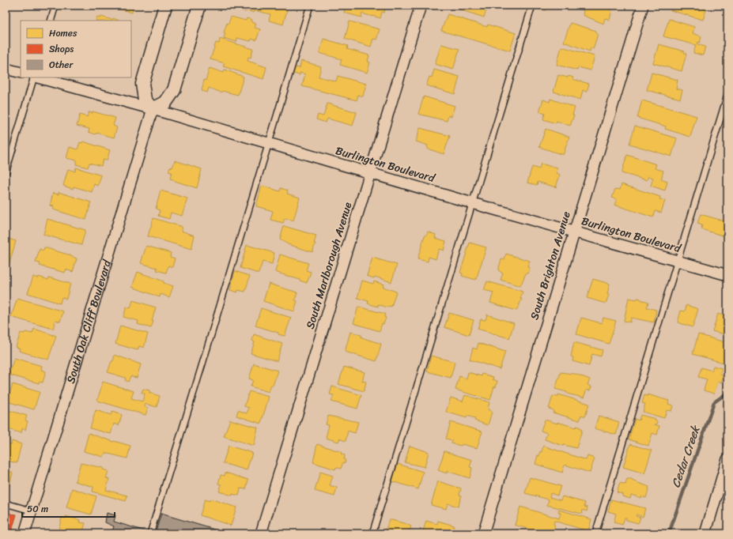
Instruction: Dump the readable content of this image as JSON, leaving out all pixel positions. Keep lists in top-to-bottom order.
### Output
{
  "streets": {
    "street": [
      "Burlington Boulevard",
      "South Marlborough Avenue",
      "South Brighton Avenue",
      "South Oak Cliff Boulevard"
    ]
  },
  "crossings": [
    ["Burlington Boulevard", "South Marlborough Avenue"],
    ["Burlington Boulevard", "South Brighton Avenue"],
    ["Burlington Boulevard", "South Oak Cliff Boulevard"]
  ],
  "water": ["Cedar Creek"],
  "legend": ["Homes", "Shops", "Other"],
  "scale_bar": "50 m"
}
